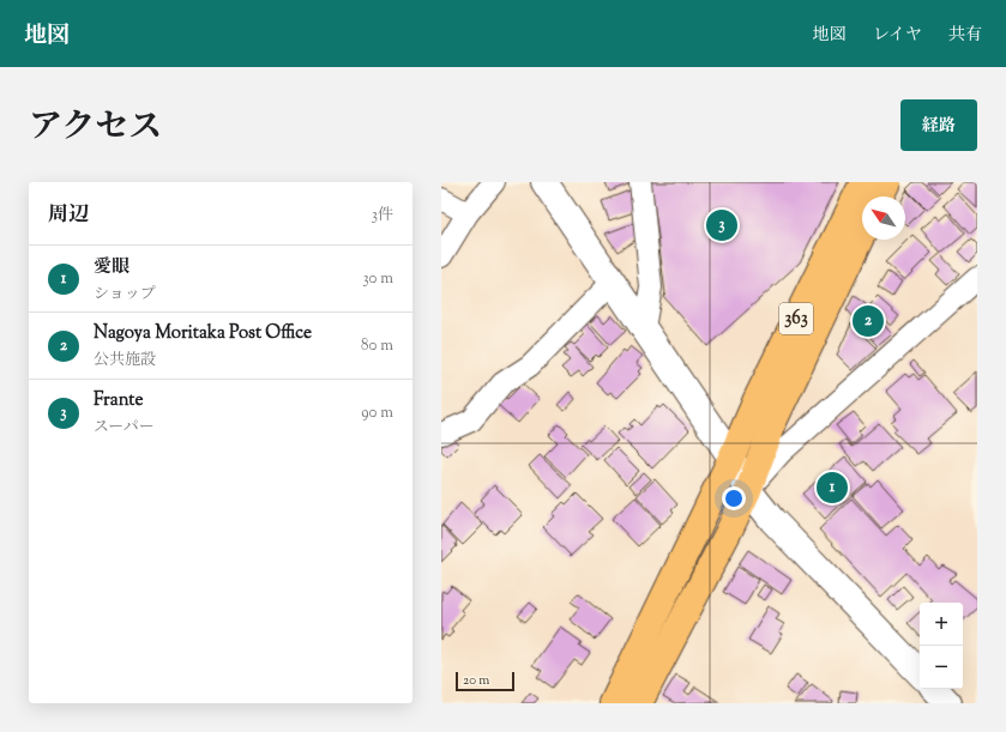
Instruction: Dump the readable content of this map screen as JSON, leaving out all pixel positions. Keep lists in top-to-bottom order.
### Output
{
  "streets": {
    "highway": ["363"]
  },
  "scale_bar": "20 m",
  "north": "top left",
  "page": {
    "header": "地図",
    "nav": ["地図", "レイヤ", "共有"],
    "title": "アクセス",
    "buttons": "経路",
    "heading": ["周辺", "3件"],
    "pins": ["3", "2", "1"],
    "list": [
      {
        "mark": "1",
        "name": "愛眼",
        "note": "ショップ",
        "value": "30 m"
      },
      {
        "mark": "2",
        "name": "Nagoya Moritaka Post Office",
        "note": "公共施設",
        "value": "80 m"
      },
      {
        "mark": "3",
        "name": "Frante",
        "note": "スーパー",
        "value": "90 m"
      }
    ],
    "map_buttons": ["+", "−"],
    "scale": "20 m"
  }
}
